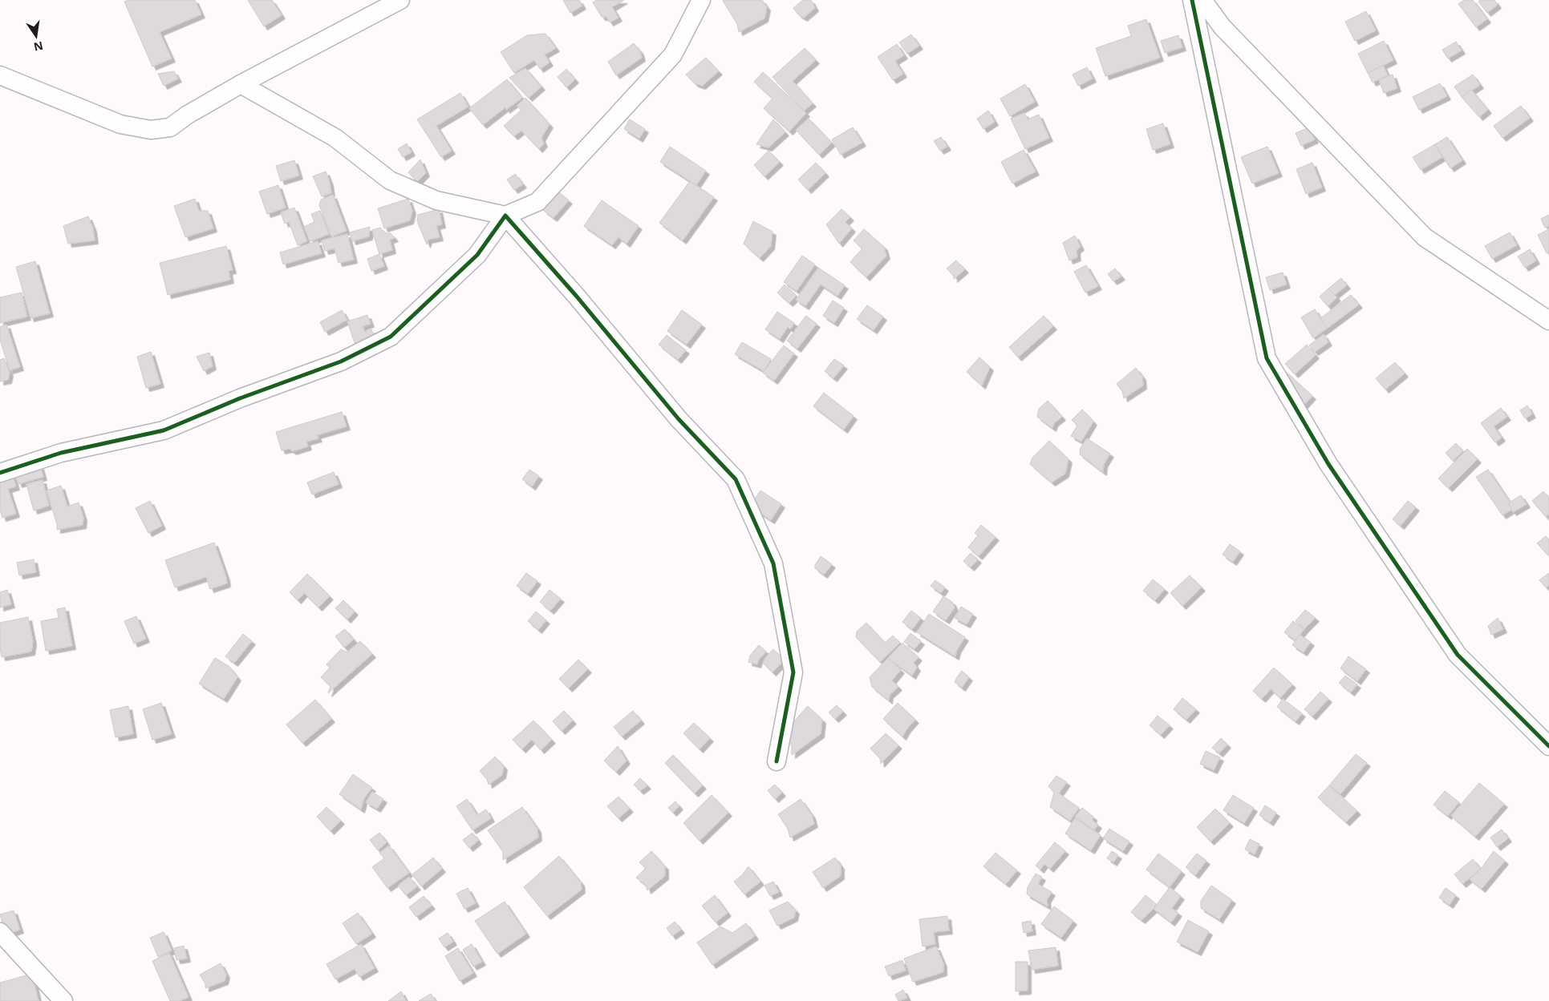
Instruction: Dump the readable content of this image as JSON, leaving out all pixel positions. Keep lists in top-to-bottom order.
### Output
{
  "north": "bottom"
}
